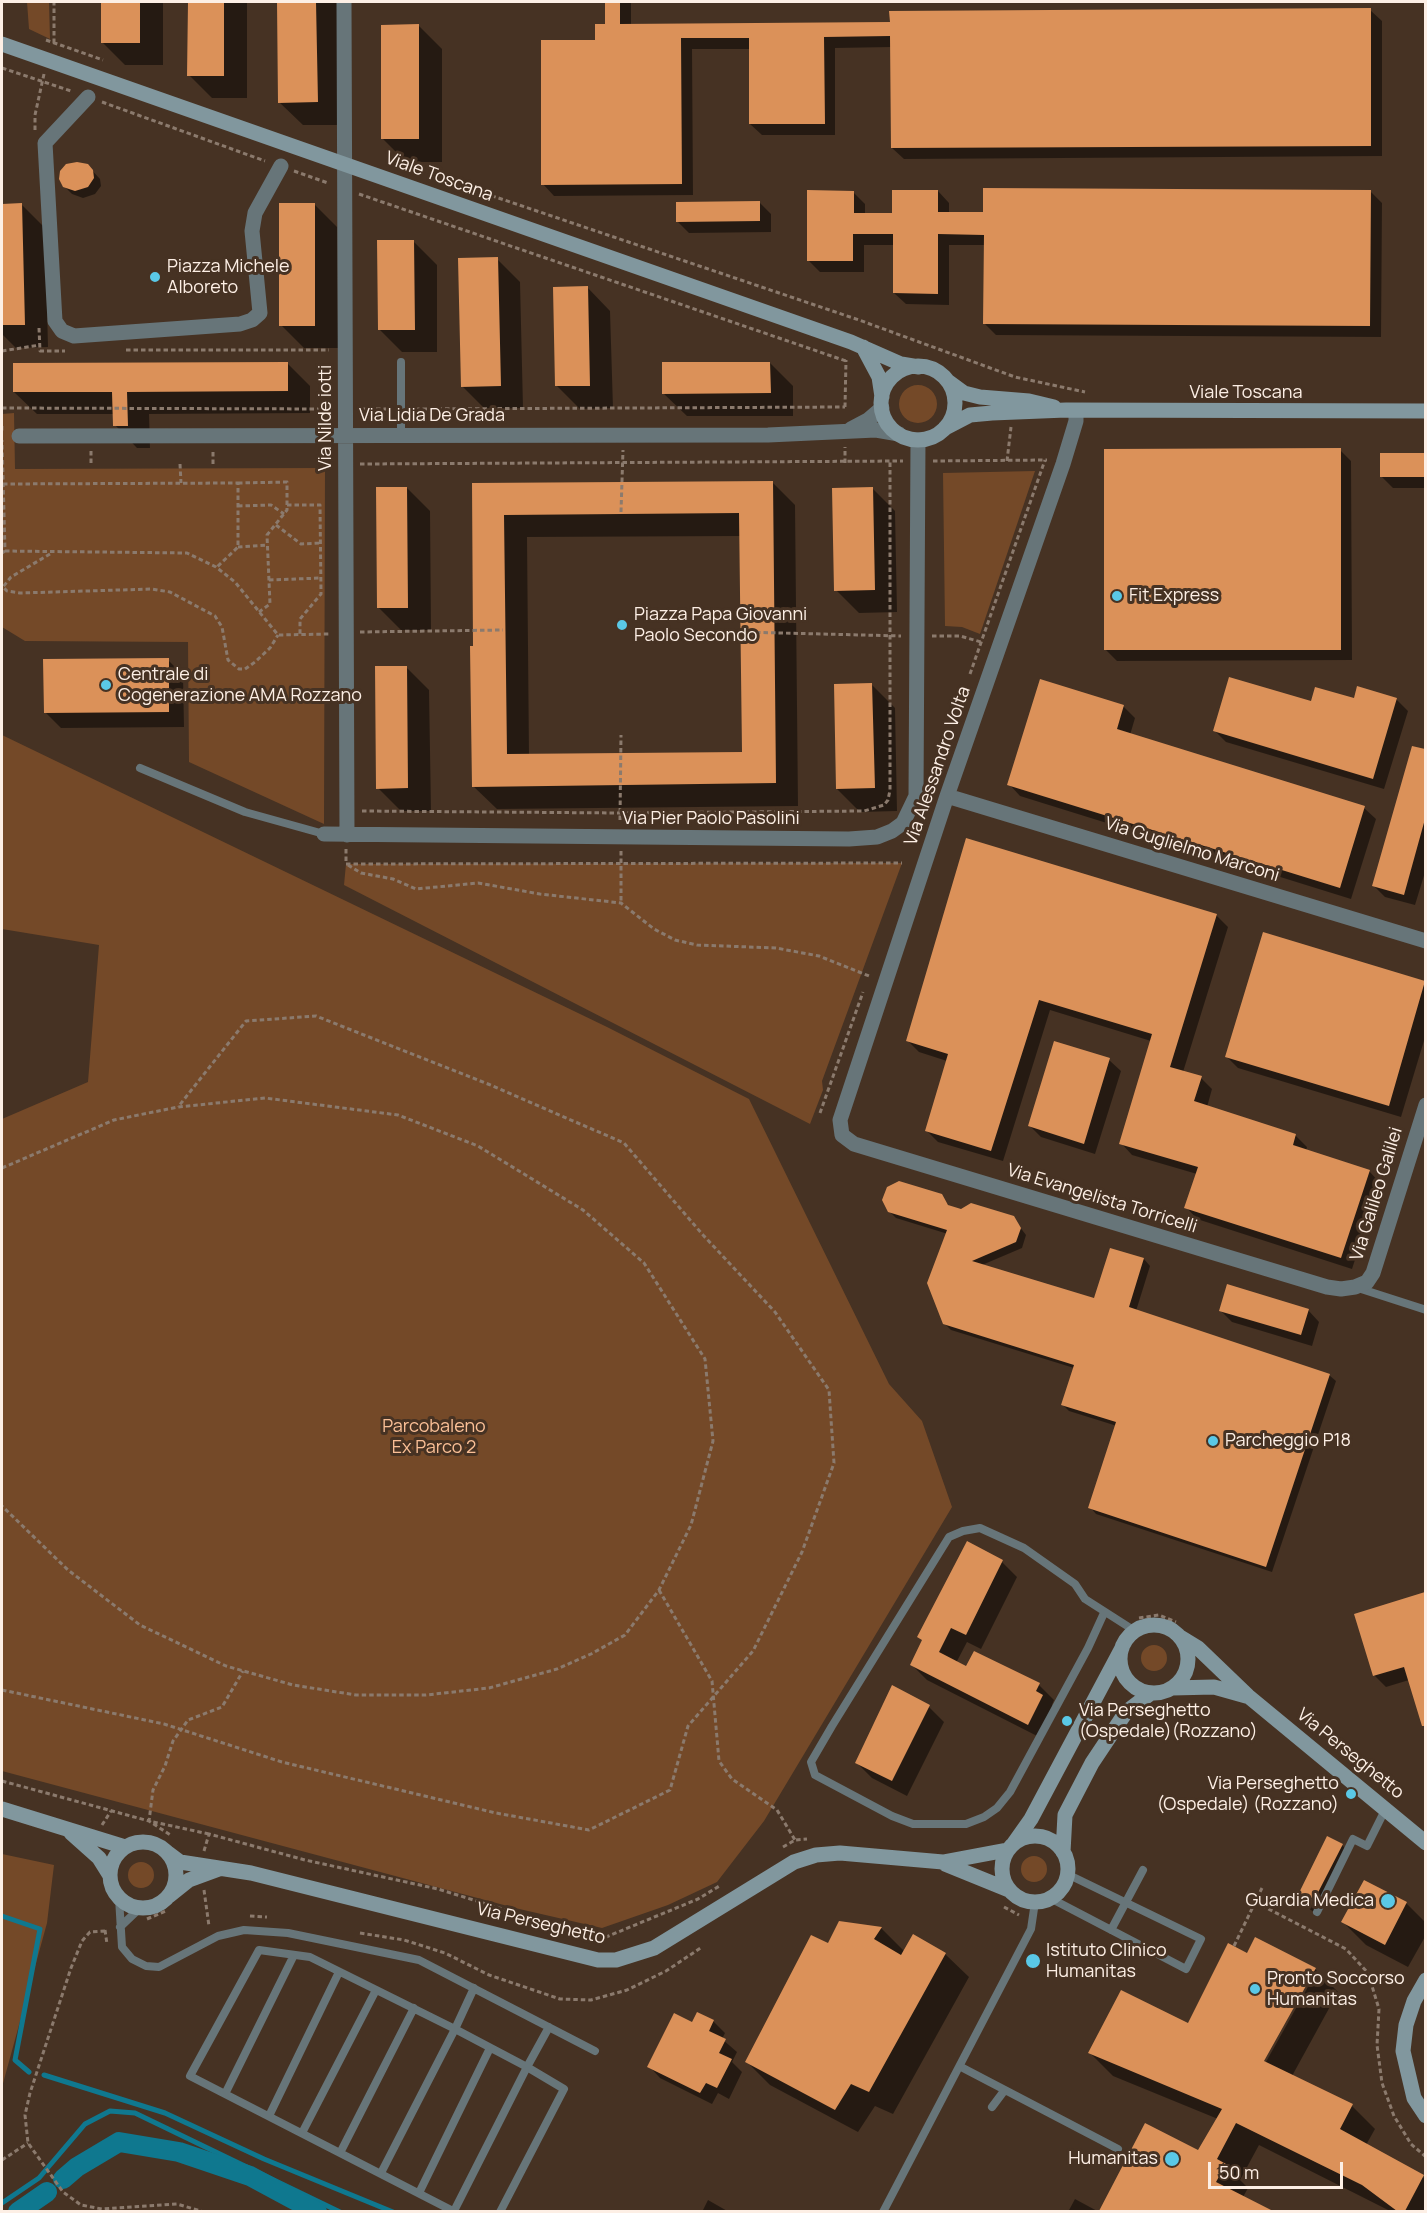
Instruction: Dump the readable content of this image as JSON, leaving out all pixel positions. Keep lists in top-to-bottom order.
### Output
{
  "streets": {
    "street": [
      "Viale Toscana",
      "Via Lidia De Grada",
      "Via Nilde iotti",
      "Via Alessandro Volta",
      "Via Pier Paolo Pasolini",
      "Via Guglielmo Marconi",
      "Via Galileo Galilei",
      "Via Evangelista Torricelli",
      "Via Perseghetto"
    ]
  },
  "crossings": [
    ["Viale Toscana", "Via Lidia De Grada"],
    ["Viale Toscana", "Via Nilde iotti"],
    ["Viale Toscana", "Via Alessandro Volta"],
    ["Viale Toscana", "Via Pier Paolo Pasolini"],
    ["Via Lidia De Grada", "Via Nilde iotti"],
    ["Via Lidia De Grada", "Via Pier Paolo Pasolini"],
    ["Via Nilde iotti", "Via Pier Paolo Pasolini"],
    ["Via Alessandro Volta", "Via Guglielmo Marconi"],
    ["Via Alessandro Volta", "Via Evangelista Torricelli"],
    ["Via Galileo Galilei", "Via Evangelista Torricelli"]
  ],
  "parks": ["Parcobaleno Ex Parco 2"],
  "places": [
    "Piazza Michele Alboreto",
    "Fit Express",
    "Piazza Papa Giovanni Paolo Secondo",
    "Centrale di Cogenerazione AMA Rozzano",
    "Parcheggio P18",
    "Via Perseghetto (Ospedale)(Rozzano)",
    "Via Perseghetto (Ospedale) (Rozzano)",
    "Guardia Medica",
    "Istituto Clinico Humanitas",
    "Pronto Soccorso Humanitas",
    "Humanitas"
  ],
  "scale_bar": "50 m"
}
